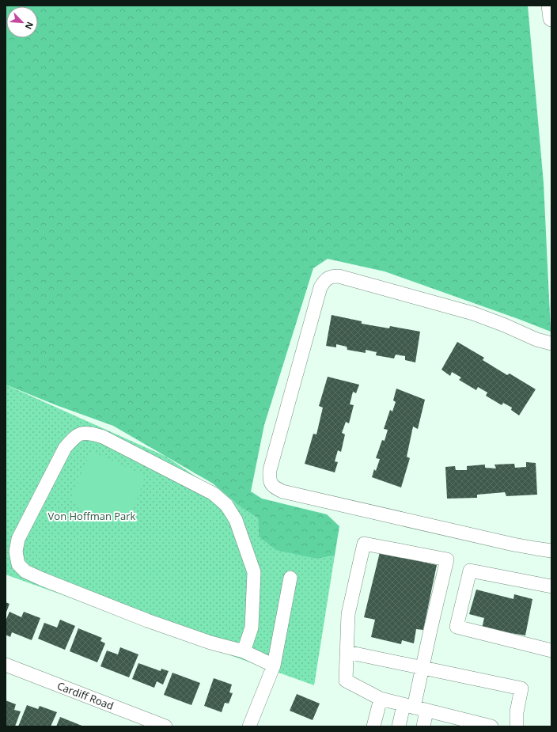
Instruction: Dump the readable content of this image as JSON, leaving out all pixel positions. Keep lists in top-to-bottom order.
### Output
{
  "streets": {
    "street": ["Cardiff Road"]
  },
  "parks": ["Von Hoffman Park"],
  "north": "bottom right"
}
